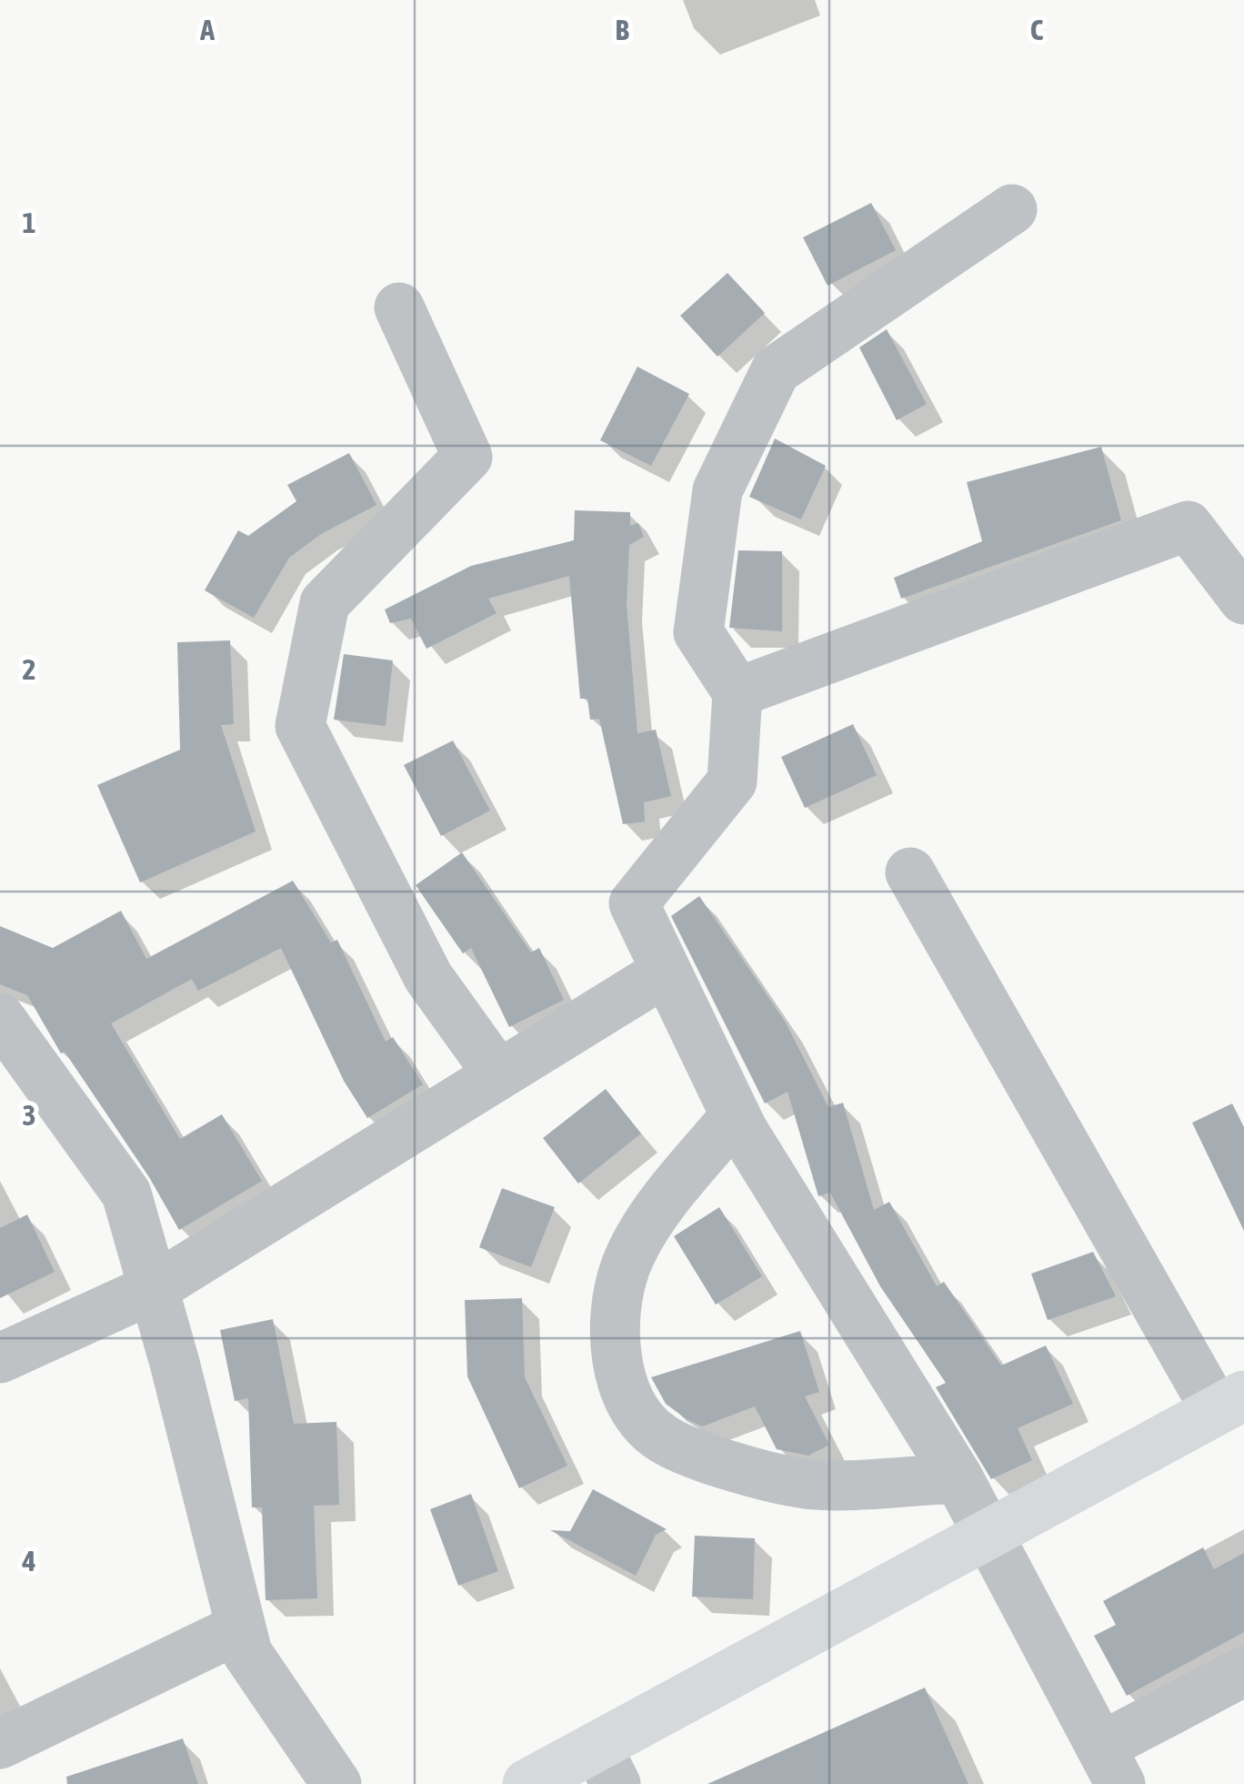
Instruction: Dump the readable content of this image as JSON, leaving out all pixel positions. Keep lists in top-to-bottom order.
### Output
{
  "grid": {
    "columns": ["A", "B", "C"],
    "rows": [
      "1",
      "2",
      "3",
      "4"
    ]
  }
}
